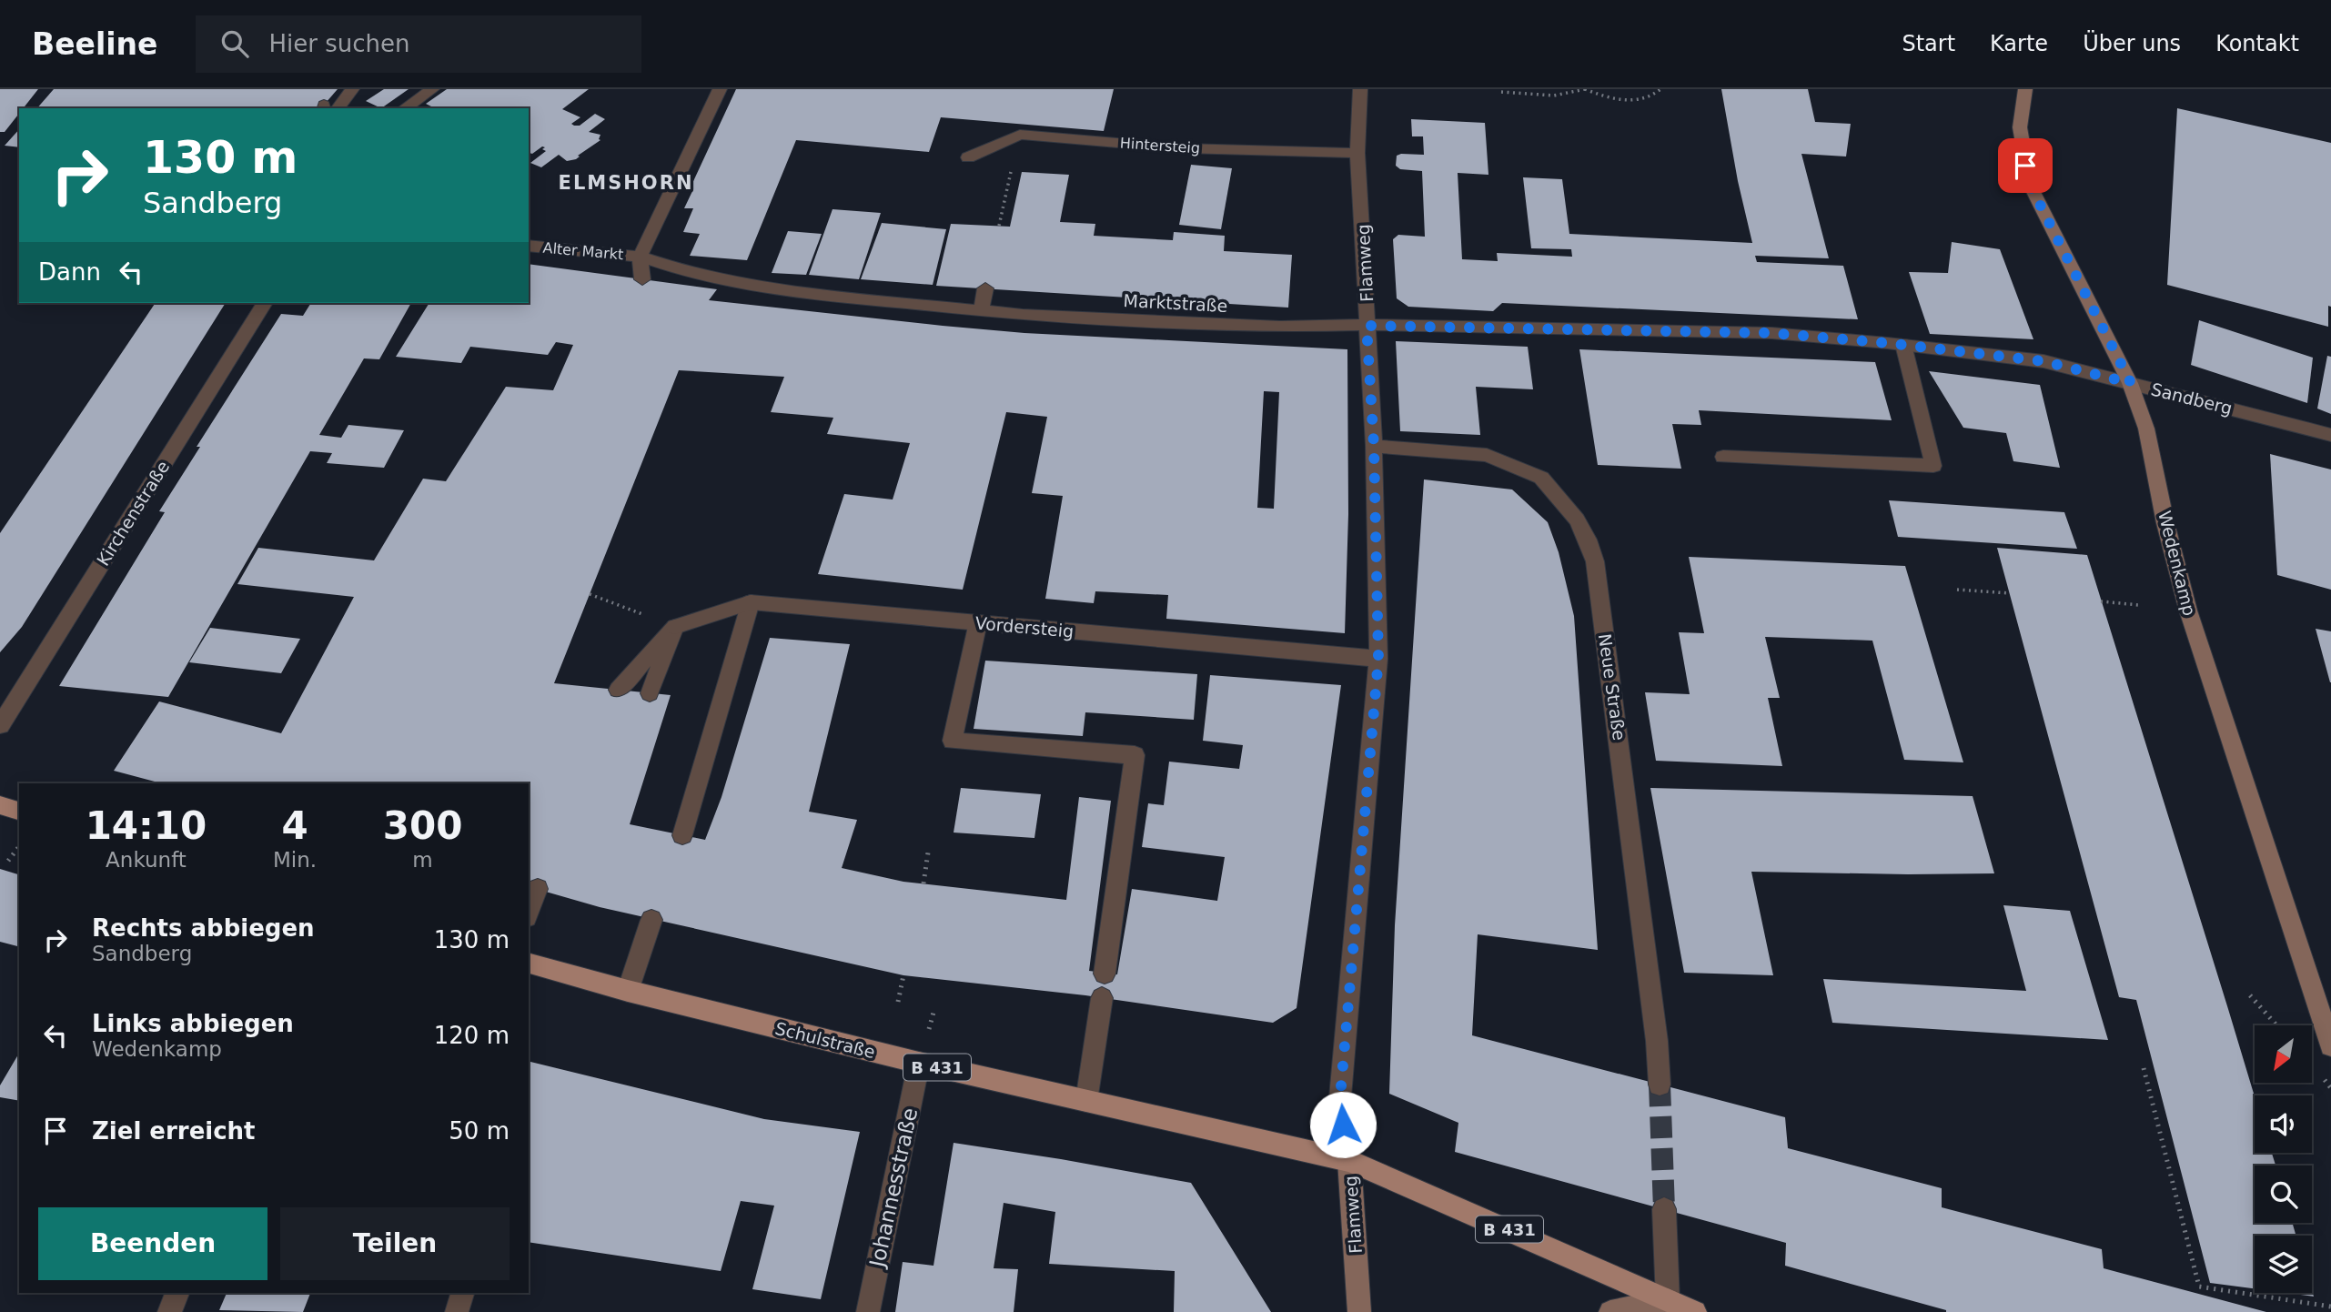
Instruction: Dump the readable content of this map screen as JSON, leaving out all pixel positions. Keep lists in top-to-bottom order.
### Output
{
  "streets": {
    "main road": [
      "Flamweg",
      "Wedenkamp",
      "Schulstraße",
      "B 431"
    ],
    "street": [
      "Hintersteig",
      "Alter Markt",
      "Marktstraße",
      "Sandberg",
      "Kirchenstraße",
      "Vordersteig",
      "Neue Straße",
      "Johannesstraße"
    ]
  },
  "crossings": [
    ["Hintersteig", "Flamweg"],
    ["Alter Markt", "Marktstraße"],
    ["Flamweg", "Marktstraße"],
    ["Flamweg", "Sandberg"],
    ["Flamweg", "Vordersteig"],
    ["Flamweg", "Neue Straße"],
    ["Flamweg", "Schulstraße"],
    ["Flamweg", "B 431"],
    ["Marktstraße", "Sandberg"],
    ["Sandberg", "Wedenkamp"],
    ["Schulstraße", "B 431"],
    ["Schulstraße", "Johannesstraße"]
  ],
  "districts": ["ELMSHORN"],
  "north": "bottom left",
  "page": {
    "header": "Beeline",
    "search": "Hier suchen",
    "nav": [
      "Start",
      "Karte",
      "Über uns",
      "Kontakt"
    ],
    "turn": ["130 m", "Sandberg"],
    "then": "Dann",
    "eta": [
      "14:10",
      "Ankunft",
      "4",
      "Min.",
      "300",
      "m"
    ],
    "list": [
      {
        "name": "Rechts abbiegen",
        "note": "Sandberg",
        "value": "130 m"
      },
      {
        "name": "Links abbiegen",
        "note": "Wedenkamp",
        "value": "120 m"
      },
      {
        "name": "Ziel erreicht",
        "value": "50 m"
      }
    ],
    "buttons": ["Beenden", "Teilen"]
  }
}
